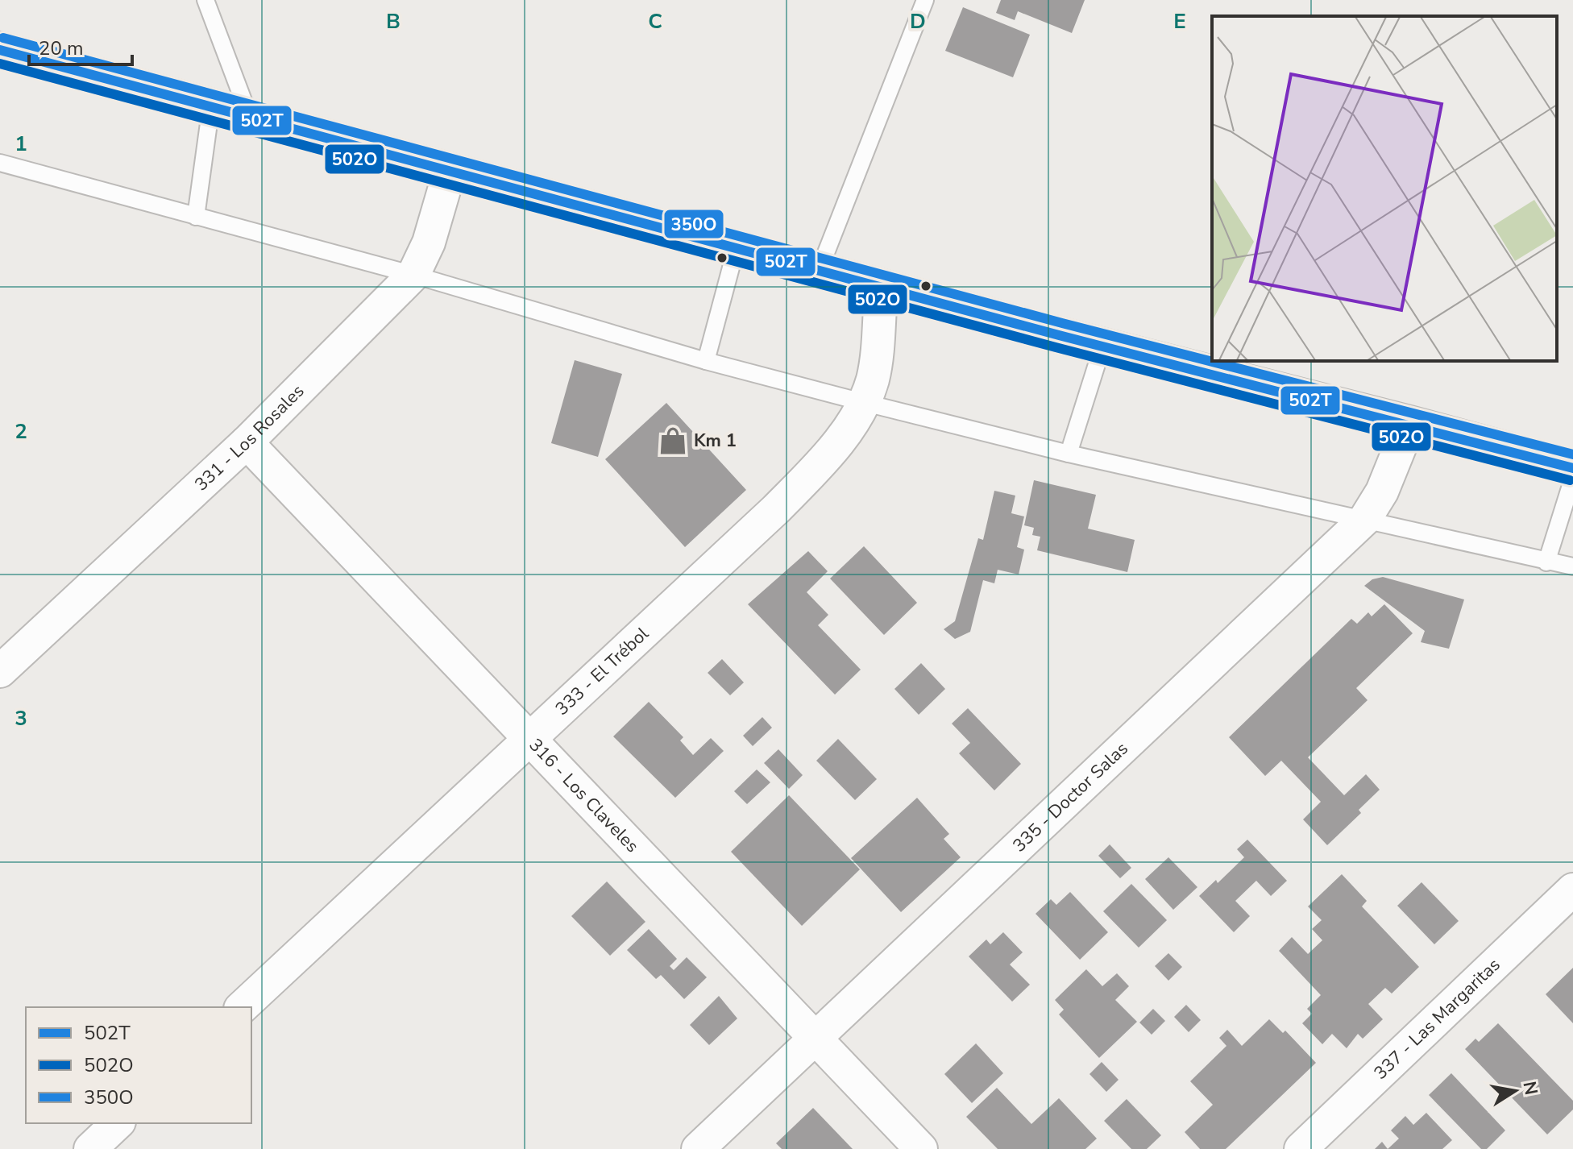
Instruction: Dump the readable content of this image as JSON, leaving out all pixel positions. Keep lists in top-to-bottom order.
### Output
{
  "streets": {
    "street": [
      "331 - Los Rosales",
      "333 - El Trébol",
      "316 - Los Claveles",
      "335 - Doctor Salas",
      "337 - Las Margaritas"
    ]
  },
  "crossings": [
    ["331 - Los Rosales", "316 - Los Claveles"],
    ["333 - El Trébol", "316 - Los Claveles"],
    ["316 - Los Claveles", "335 - Doctor Salas"]
  ],
  "places": {
    "shop": ["Km 1"]
  },
  "lines": ["transit line 350O", "transit line 502T", "transit line 502O"],
  "legend": ["502T", "502O", "350O"],
  "scale_bar": "20 m",
  "north": "right",
  "grid": {
    "columns": [
      "B",
      "C",
      "D",
      "E"
    ],
    "rows": ["1", "2", "3"]
  }
}
